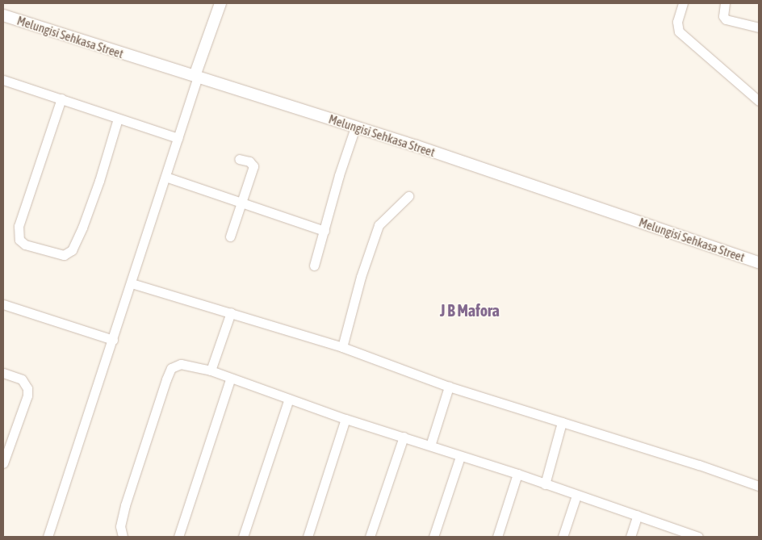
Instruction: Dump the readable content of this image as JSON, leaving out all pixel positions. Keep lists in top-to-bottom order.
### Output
{
  "streets": {
    "street": ["Melungisi Sehkasa Street"]
  },
  "districts": ["J B Mafora"]
}
